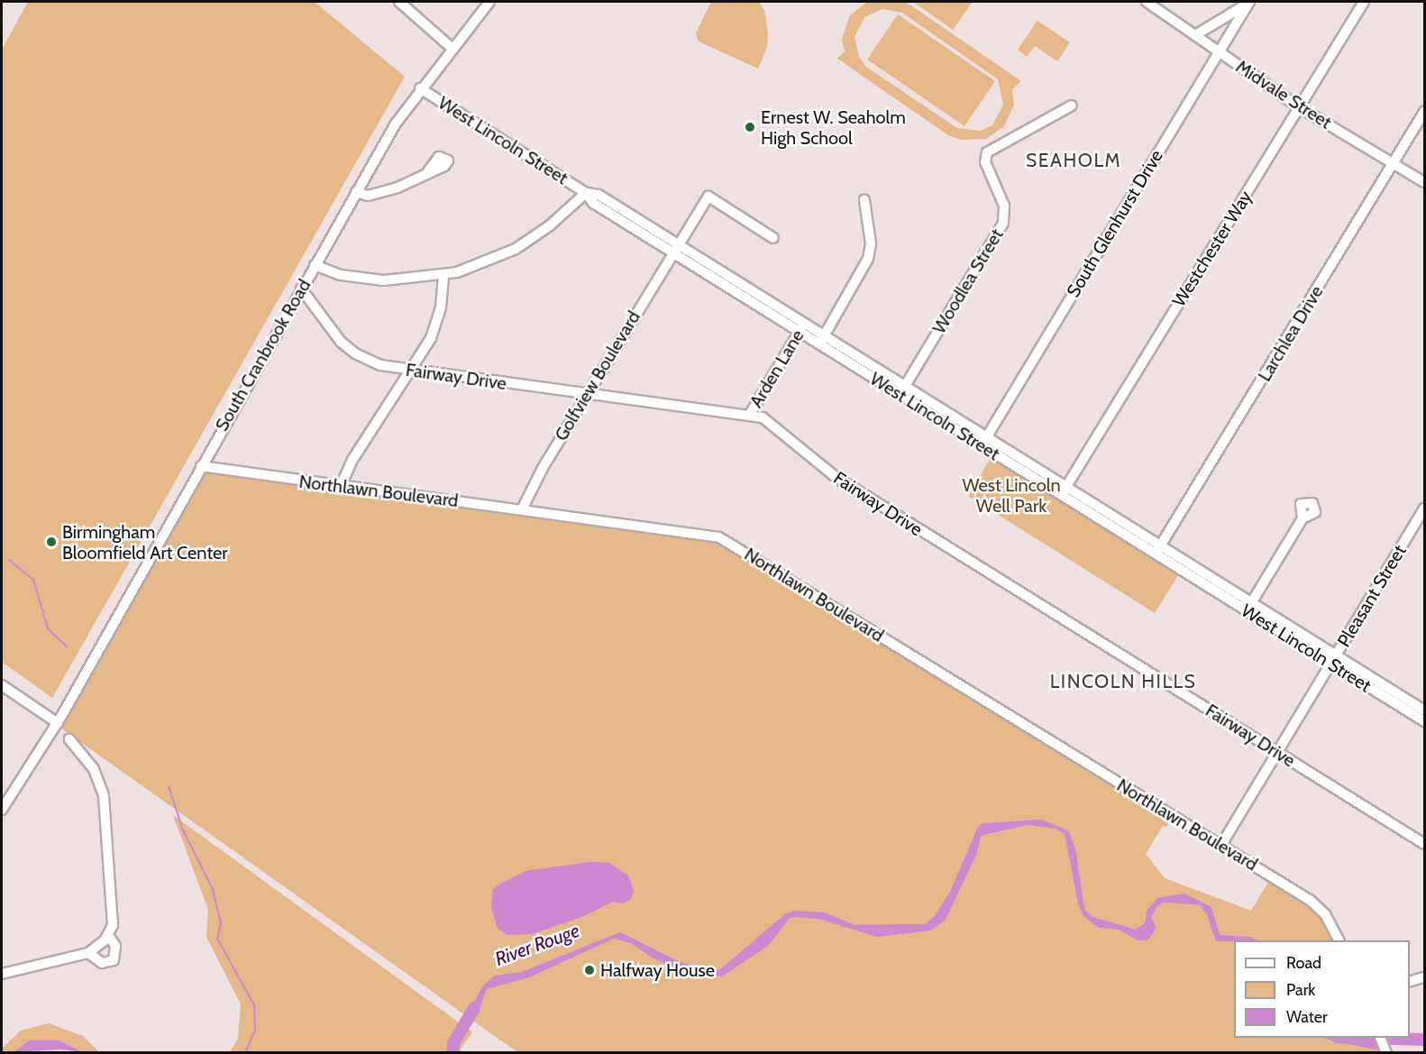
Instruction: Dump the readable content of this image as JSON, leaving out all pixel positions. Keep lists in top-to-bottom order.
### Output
{
  "streets": {
    "street": [
      "Midvale Street",
      "West Lincoln Street",
      "South Glenhurst Drive",
      "Westchester Way",
      "Woodlea Street",
      "Larchlea Drive",
      "South Cranbrook Road",
      "Arden Lane",
      "Golfview Boulevard",
      "Fairway Drive",
      "Northlawn Boulevard",
      "Pleasant Street"
    ]
  },
  "crossings": [
    ["Midvale Street", "South Glenhurst Drive"],
    ["Midvale Street", "Westchester Way"],
    ["Midvale Street", "Larchlea Drive"],
    ["West Lincoln Street", "South Glenhurst Drive"],
    ["West Lincoln Street", "Westchester Way"],
    ["West Lincoln Street", "Woodlea Street"],
    ["West Lincoln Street", "Larchlea Drive"],
    ["West Lincoln Street", "South Cranbrook Road"],
    ["West Lincoln Street", "Arden Lane"],
    ["West Lincoln Street", "Golfview Boulevard"],
    ["West Lincoln Street", "Pleasant Street"],
    ["South Cranbrook Road", "Fairway Drive"],
    ["South Cranbrook Road", "Northlawn Boulevard"],
    ["Arden Lane", "Fairway Drive"],
    ["Golfview Boulevard", "Fairway Drive"],
    ["Golfview Boulevard", "Northlawn Boulevard"],
    ["Fairway Drive", "Pleasant Street"],
    ["Northlawn Boulevard", "Pleasant Street"]
  ],
  "districts": ["SEAHOLM", "LINCOLN HILLS"],
  "water": ["River Rouge"],
  "parks": ["West Lincoln Well Park"],
  "places": ["Ernest W. Seaholm High School", "Birmingham Bloomfield Art Center", "Halfway House"],
  "legend": ["Road", "Park", "Water"]
}
